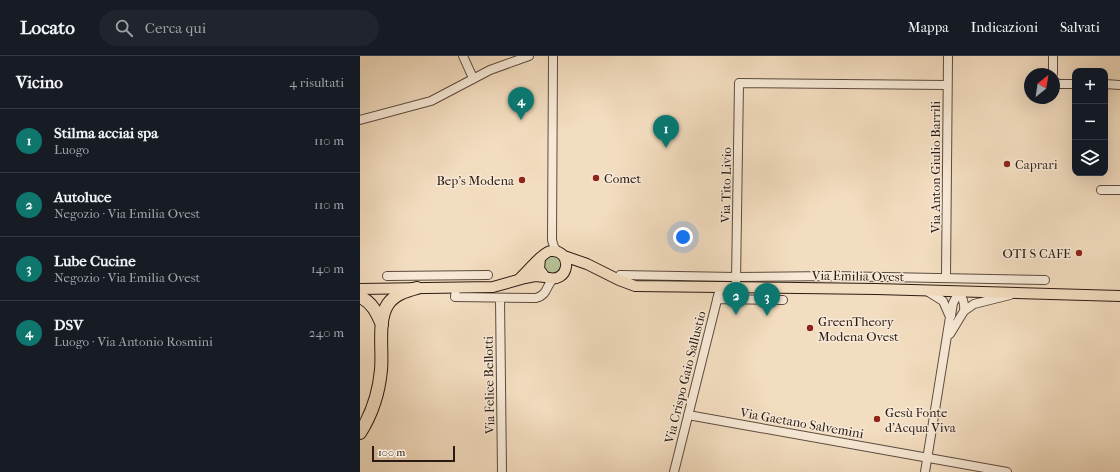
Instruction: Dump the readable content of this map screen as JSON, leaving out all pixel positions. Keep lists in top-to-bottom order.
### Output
{
  "streets": {
    "main road": ["Via Emilia Ovest"],
    "street": [
      "Via Anton Giulio Barrili",
      "Via Tito Livio",
      "Via Crispo Gaio Sallustio",
      "Via Felice Bellotti",
      "Via Gaetano Salvemini"
    ]
  },
  "crossings": [
    ["Via Anton Giulio Barrili", "Via Tito Livio"],
    ["Via Anton Giulio Barrili", "Via Emilia Ovest"],
    ["Via Tito Livio", "Via Emilia Ovest"],
    ["Via Emilia Ovest", "Via Crispo Gaio Sallustio"],
    ["Via Crispo Gaio Sallustio", "Via Gaetano Salvemini"]
  ],
  "places": [
    "Caprari",
    "Comet",
    "Bep's Modena",
    "OTI S CAFE",
    "GreenTheory Modena Ovest",
    "Gesù Fonte d'Acqua Viva"
  ],
  "scale_bar": "100 m",
  "north": "top right",
  "page": {
    "header": "Locato",
    "search": "Cerca qui",
    "nav": ["Mappa", "Indicazioni", "Salvati"],
    "heading": ["Vicino", "4 risultati"],
    "map_buttons": ["+", "−"],
    "pins": [
      "4",
      "1",
      "2",
      "3"
    ],
    "list": [
      {
        "mark": "1",
        "name": "Stilma acciai spa",
        "note": "Luogo",
        "value": "110 m"
      },
      {
        "mark": "2",
        "name": "Autoluce",
        "note": "Negozio · Via Emilia Ovest",
        "value": "110 m"
      },
      {
        "mark": "3",
        "name": "Lube Cucine",
        "note": "Negozio · Via Emilia Ovest",
        "value": "140 m"
      },
      {
        "mark": "4",
        "name": "DSV",
        "note": "Luogo · Via Antonio Rosmini",
        "value": "240 m"
      }
    ],
    "scale": "100 m"
  }
}
